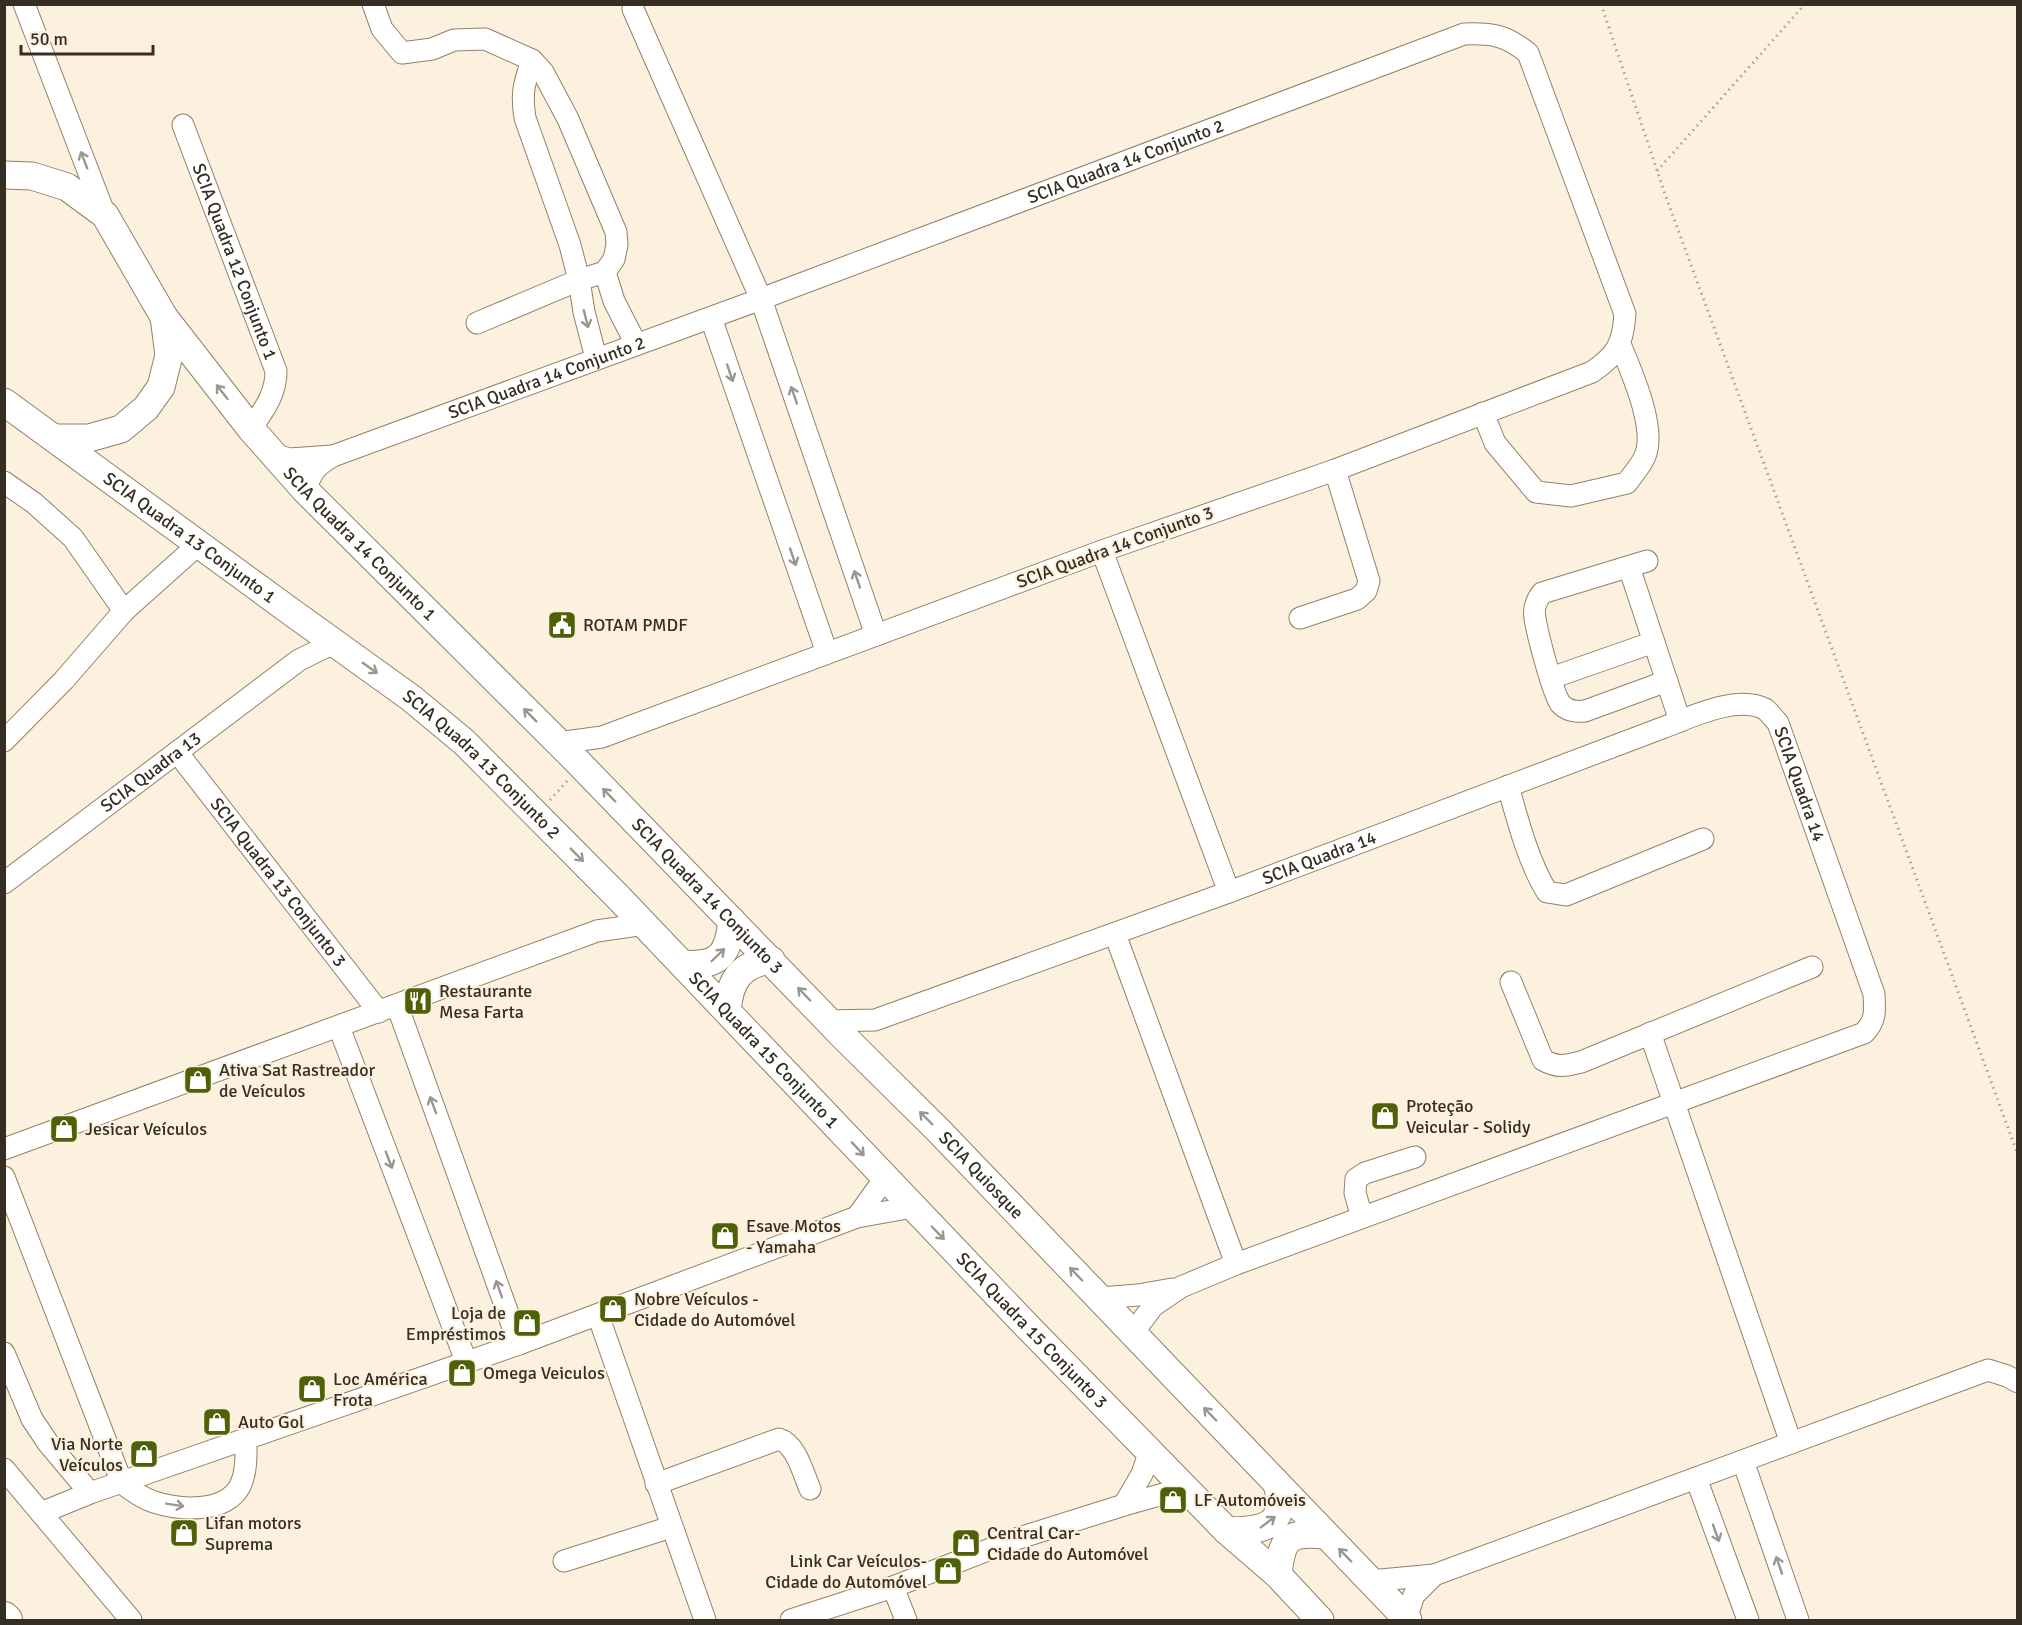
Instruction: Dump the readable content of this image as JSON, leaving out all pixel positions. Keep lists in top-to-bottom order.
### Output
{
  "streets": {
    "main road": [
      "SCIA Quadra 13 Conjunto 1",
      "SCIA Quadra 14 Conjunto 1",
      "SCIA Quadra 14 Conjunto 3",
      "SCIA Quadra 13 Conjunto 2",
      "SCIA Quadra 15 Conjunto 1",
      "SCIA Quiosque",
      "SCIA Quadra 15 Conjunto 3"
    ],
    "street": [
      "SCIA Quadra 14 Conjunto 2",
      "SCIA Quadra 12 Conjunto 1",
      "SCIA Quadra 13",
      "SCIA Quadra 14",
      "SCIA Quadra 13 Conjunto 3"
    ]
  },
  "crossings": [
    ["SCIA Quadra 14 Conjunto 2", "SCIA Quadra 14 Conjunto 3"],
    ["SCIA Quadra 12 Conjunto 1", "SCIA Quadra 14 Conjunto 1"],
    ["SCIA Quadra 13 Conjunto 1", "SCIA Quadra 13 Conjunto 2"],
    ["SCIA Quadra 13 Conjunto 1", "SCIA Quadra 13"],
    ["SCIA Quadra 14 Conjunto 1", "SCIA Quadra 14 Conjunto 3"],
    ["SCIA Quadra 14 Conjunto 3", "SCIA Quadra 14"],
    ["SCIA Quadra 14 Conjunto 3", "SCIA Quiosque"],
    ["SCIA Quadra 13 Conjunto 2", "SCIA Quadra 13"],
    ["SCIA Quadra 13 Conjunto 2", "SCIA Quadra 15 Conjunto 1"],
    ["SCIA Quadra 13", "SCIA Quadra 13 Conjunto 3"],
    ["SCIA Quadra 14", "SCIA Quiosque"],
    ["SCIA Quadra 15 Conjunto 1", "SCIA Quadra 15 Conjunto 3"]
  ],
  "one_way": [
    "SCIA Quadra 14 Conjunto 1",
    "SCIA Quadra 13 Conjunto 2",
    "SCIA Quadra 15 Conjunto 1",
    "SCIA Quiosque",
    "SCIA Quadra 15 Conjunto 3"
  ],
  "places": {
    "public building": ["ROTAM PMDF"],
    "restaurant": ["Restaurante Mesa Farta"],
    "shop": [
      "Ativa Sat Rastreador de Veículos",
      "Proteção Veicular - Solidy",
      "Jesicar Veículos",
      "Esave Motos - Yamaha",
      "Nobre Veículos - Cidade do Automóvel",
      "Loja de Empréstimos",
      "Omega Veiculos",
      "Loc América Frota",
      "Auto Gol",
      "Via Norte Veículos",
      "LF Automóveis",
      "Lifan motors Suprema",
      "Central Car- Cidade do Automóvel",
      "Link Car Veículos- Cidade do Automóvel"
    ]
  },
  "scale_bar": "50 m"
}
